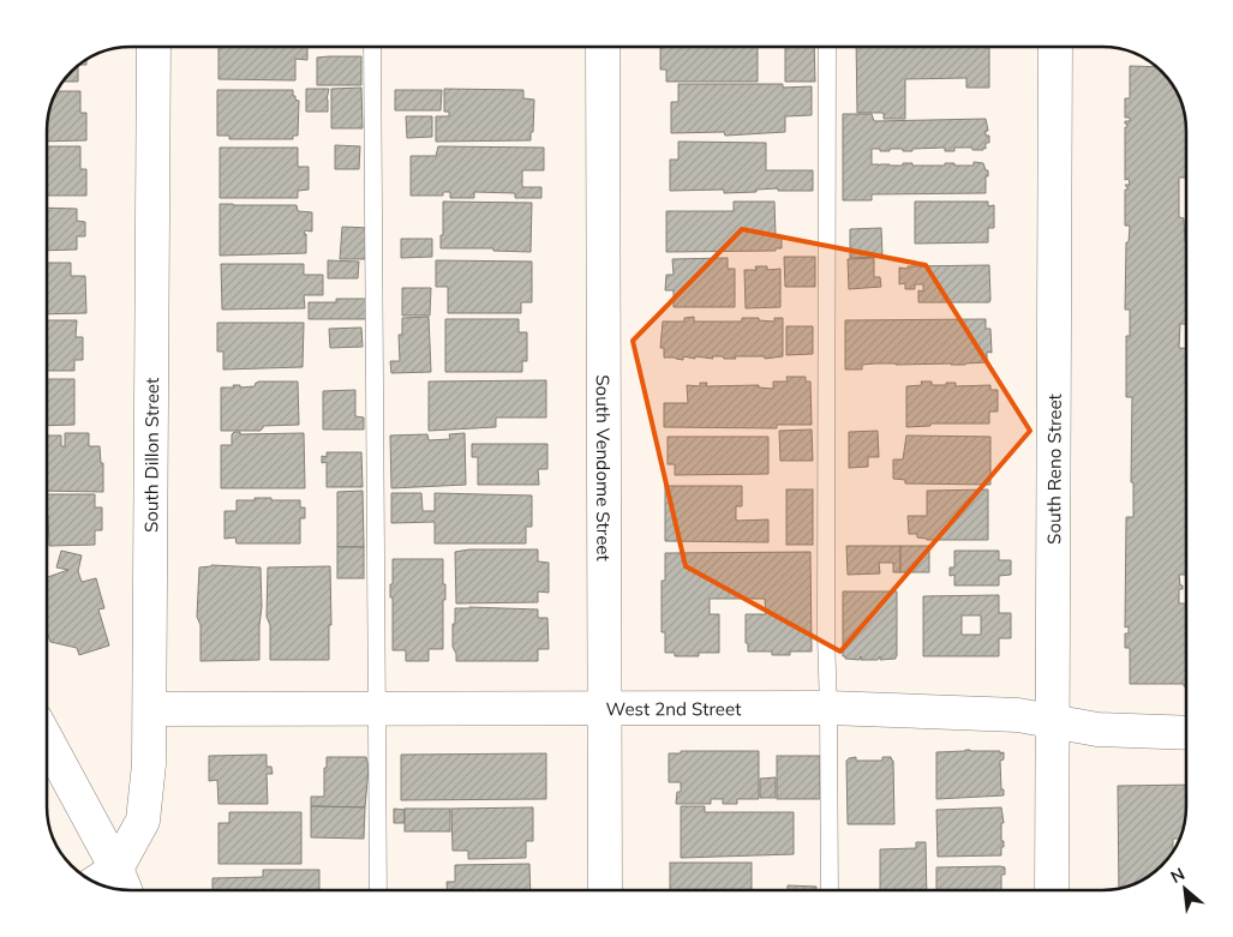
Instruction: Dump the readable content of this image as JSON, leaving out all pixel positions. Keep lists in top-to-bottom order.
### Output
{
  "streets": {
    "street": [
      "South Dillon Street",
      "South Vendome Street",
      "South Reno Street",
      "West 2nd Street"
    ]
  },
  "crossings": [
    ["South Dillon Street", "West 2nd Street"],
    ["South Vendome Street", "West 2nd Street"],
    ["South Reno Street", "West 2nd Street"]
  ],
  "north": "top left"
}
